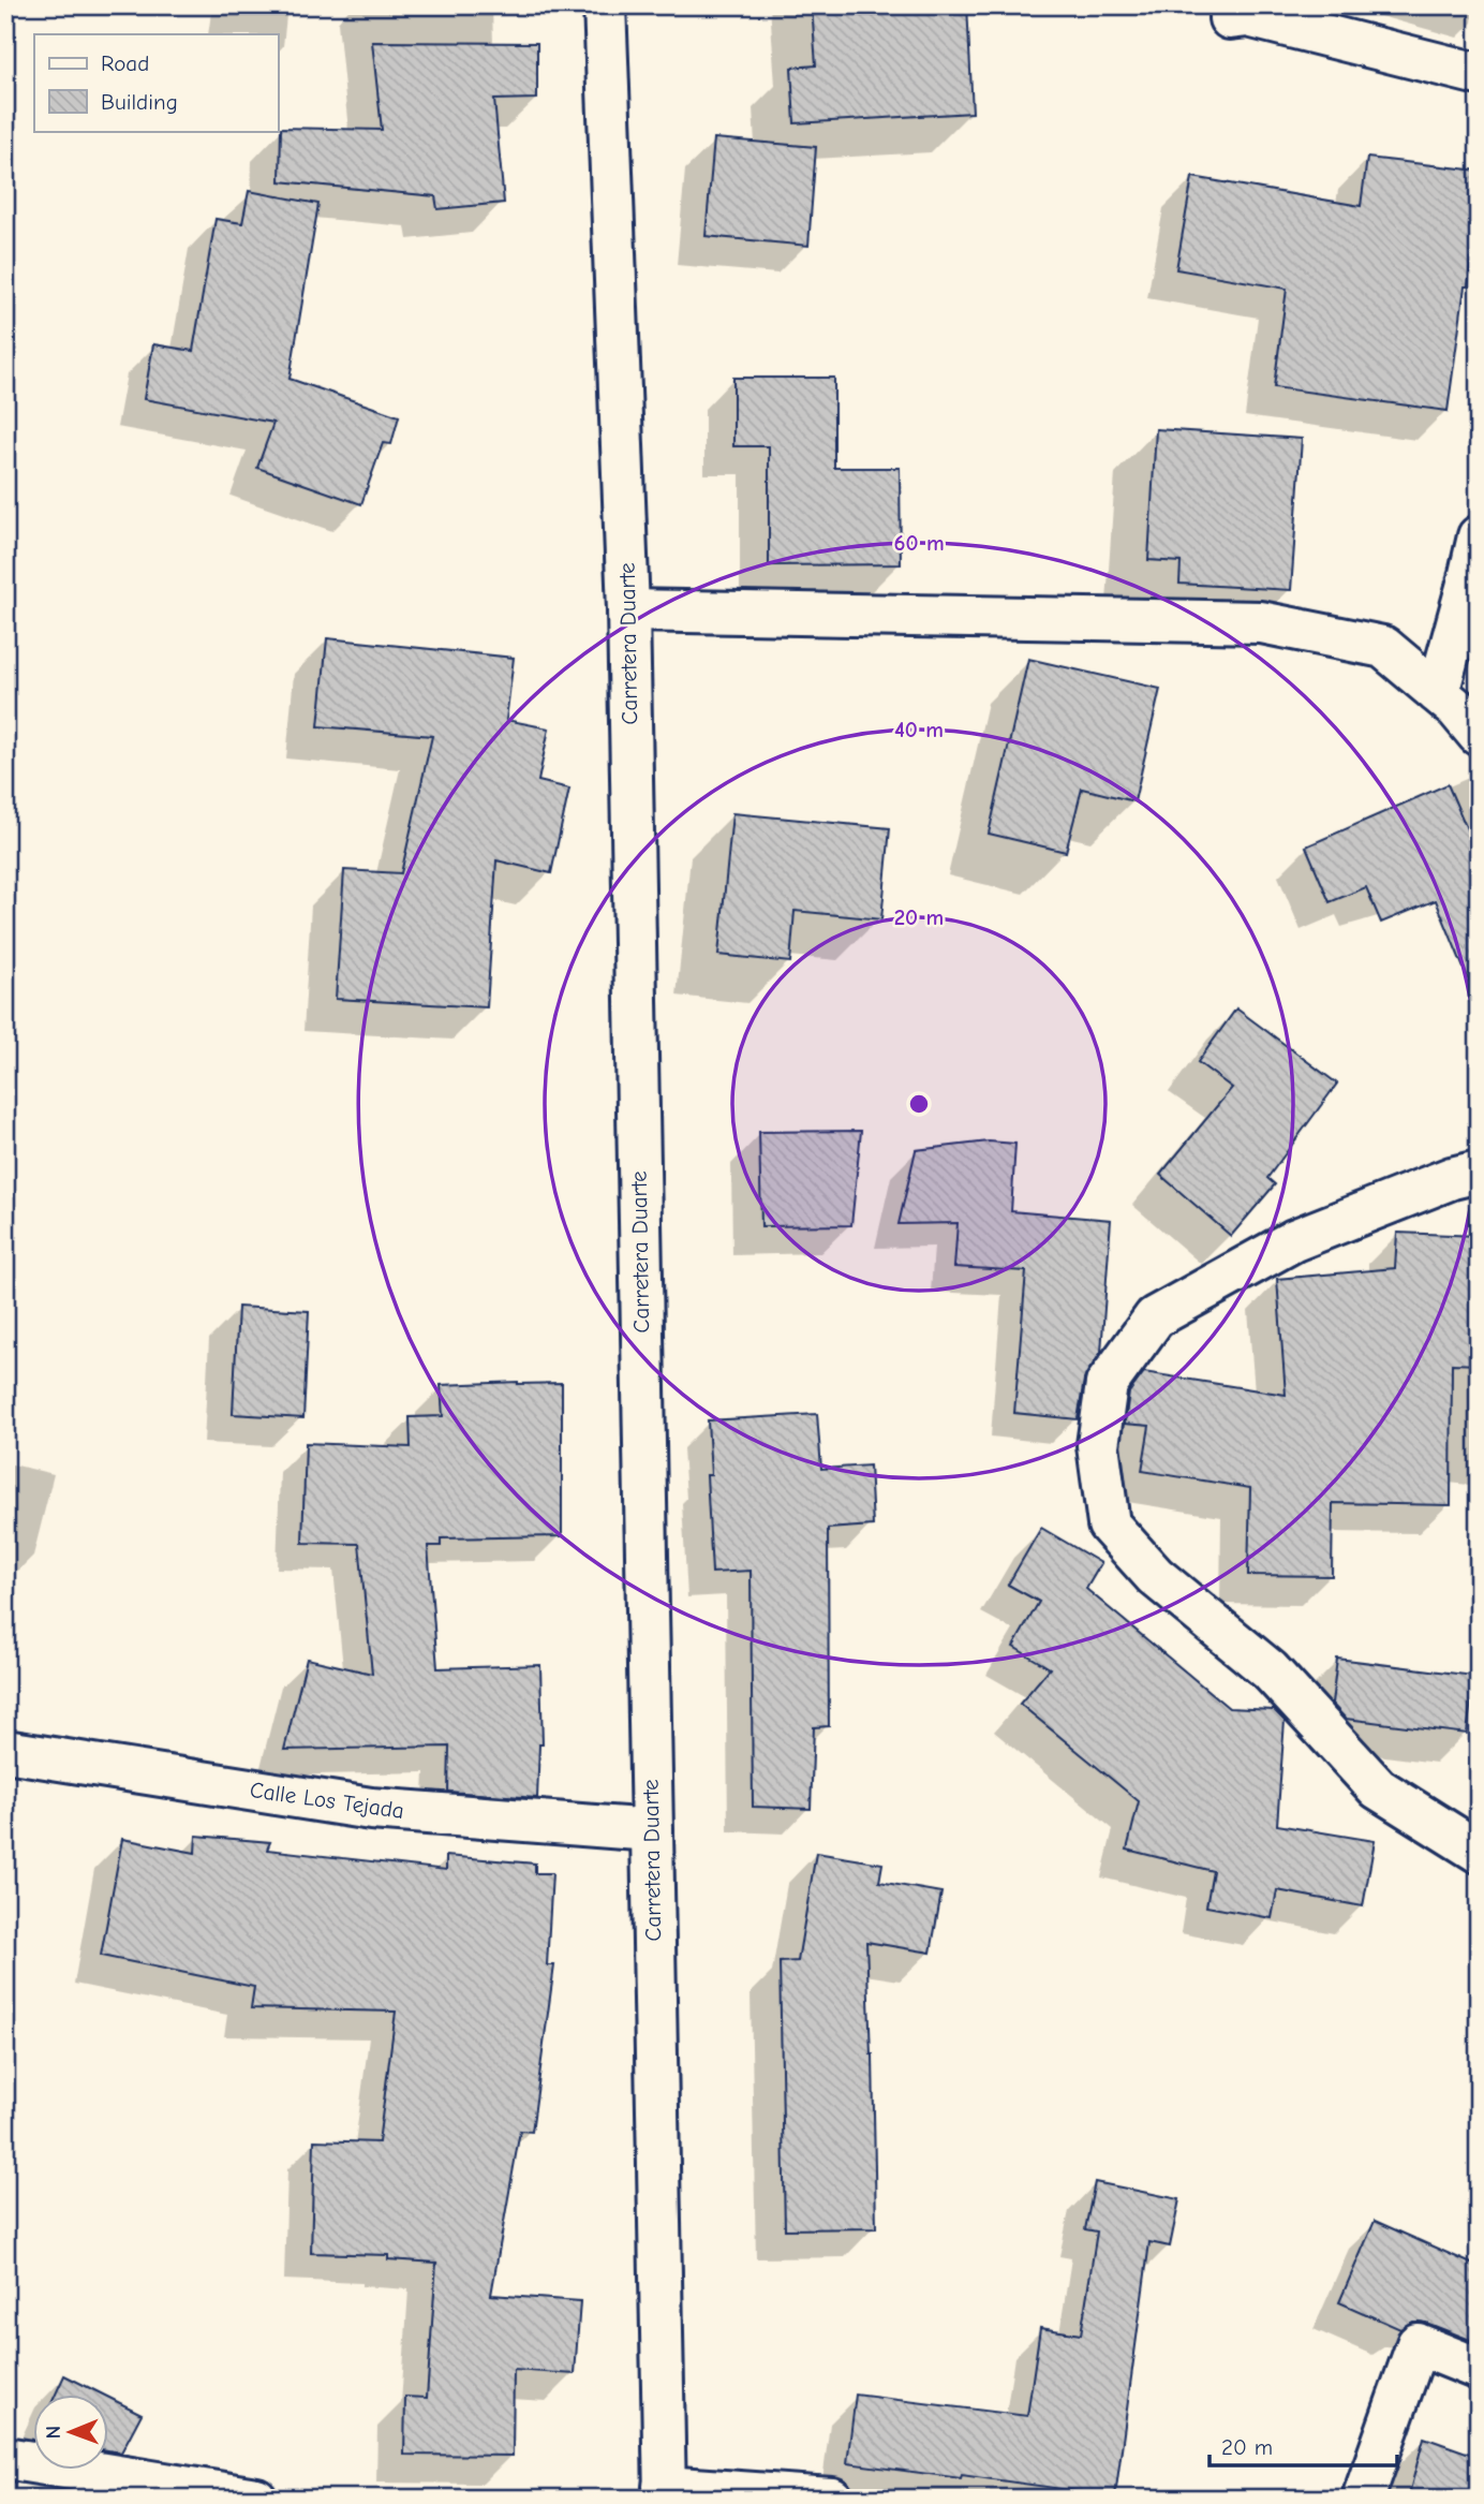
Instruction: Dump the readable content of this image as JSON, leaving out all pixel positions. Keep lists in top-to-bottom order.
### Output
{
  "streets": {
    "street": ["Carretera Duarte", "Calle Los Tejada"]
  },
  "crossings": [
    ["Carretera Duarte", "Calle Los Tejada"]
  ],
  "legend": ["Road", "Building"],
  "scale_bar": "20 m",
  "north": "left",
  "rings": ["60 m", "40 m", "20 m"]
}
